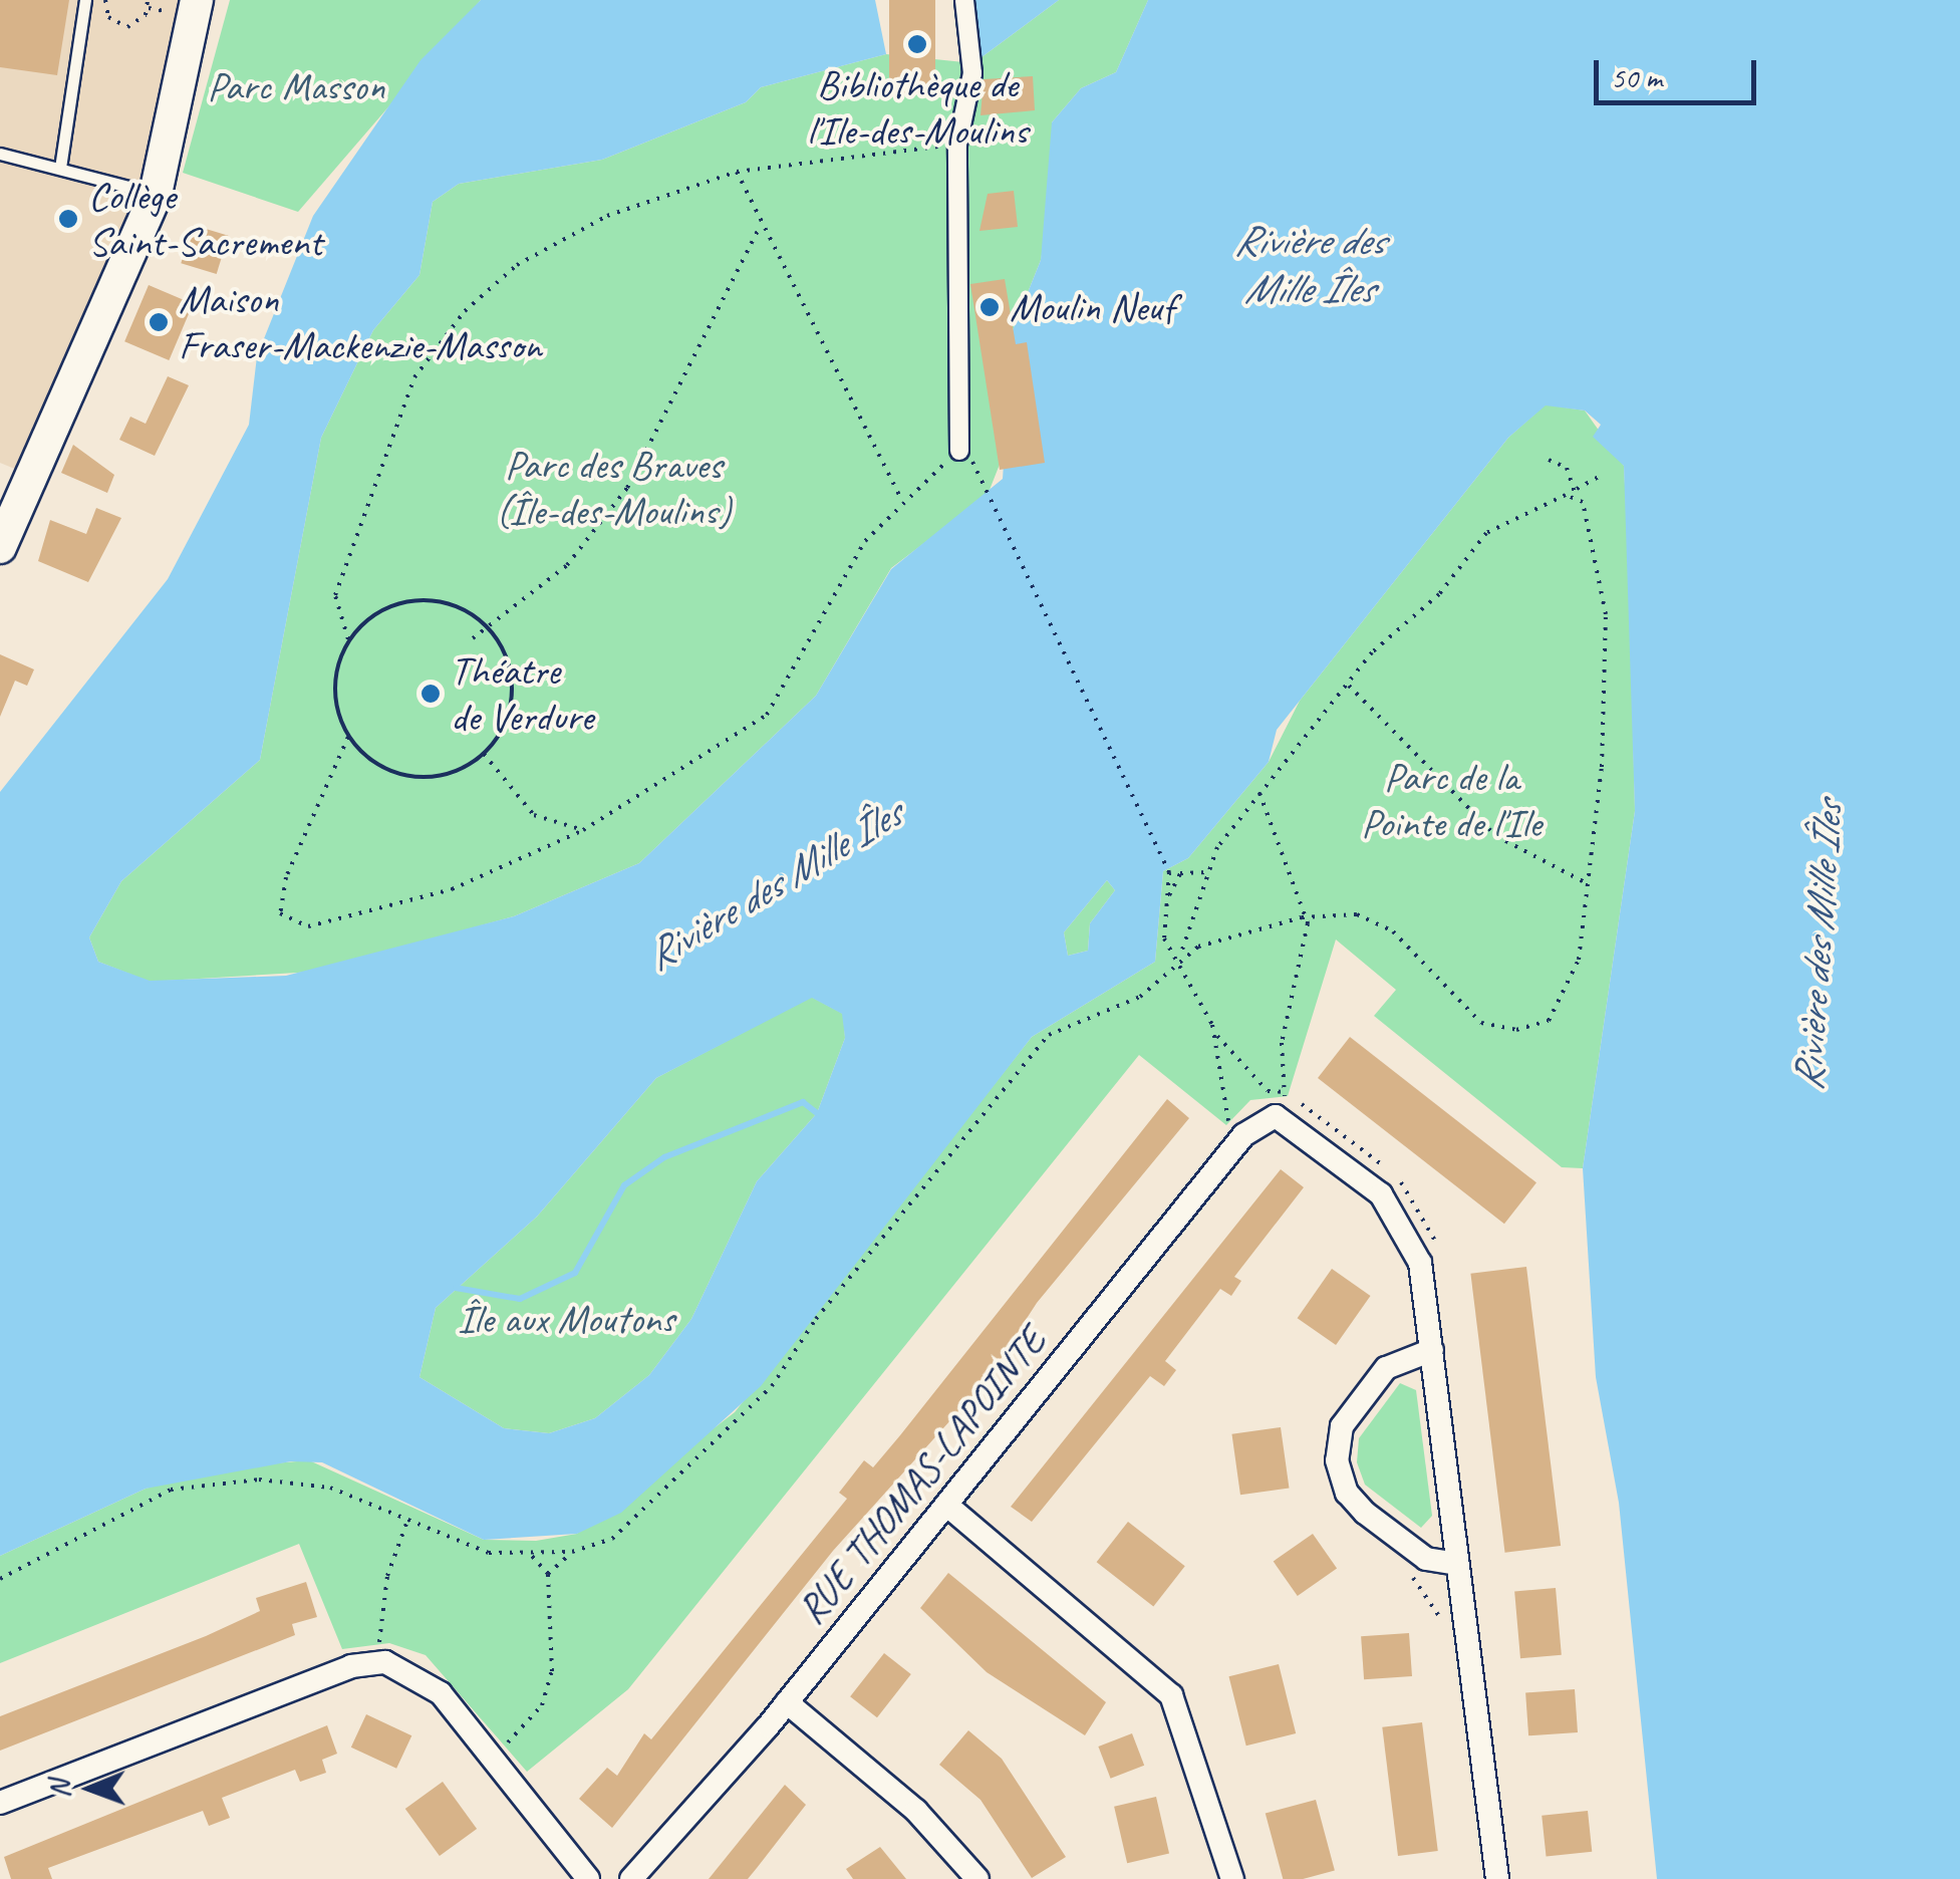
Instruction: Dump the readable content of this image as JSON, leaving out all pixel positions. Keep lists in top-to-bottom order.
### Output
{
  "streets": {
    "street": ["RUE THOMAS-LAPOINTE"]
  },
  "water": ["Rivière des Mille Îles"],
  "parks": [
    "Parc Masson",
    "Parc des Braves (Île-des-Moulins)",
    "Parc de la Pointe de l'Ile",
    "Île aux Moutons"
  ],
  "places": [
    "Bibliothèque de l'Ile-des-Moulins",
    "Collège Saint-Sacrement",
    "Moulin Neuf",
    "Maison Fraser-Mackenzie-Masson",
    "Théatre de Verdure"
  ],
  "scale_bar": "50 m",
  "north": "left"
}
